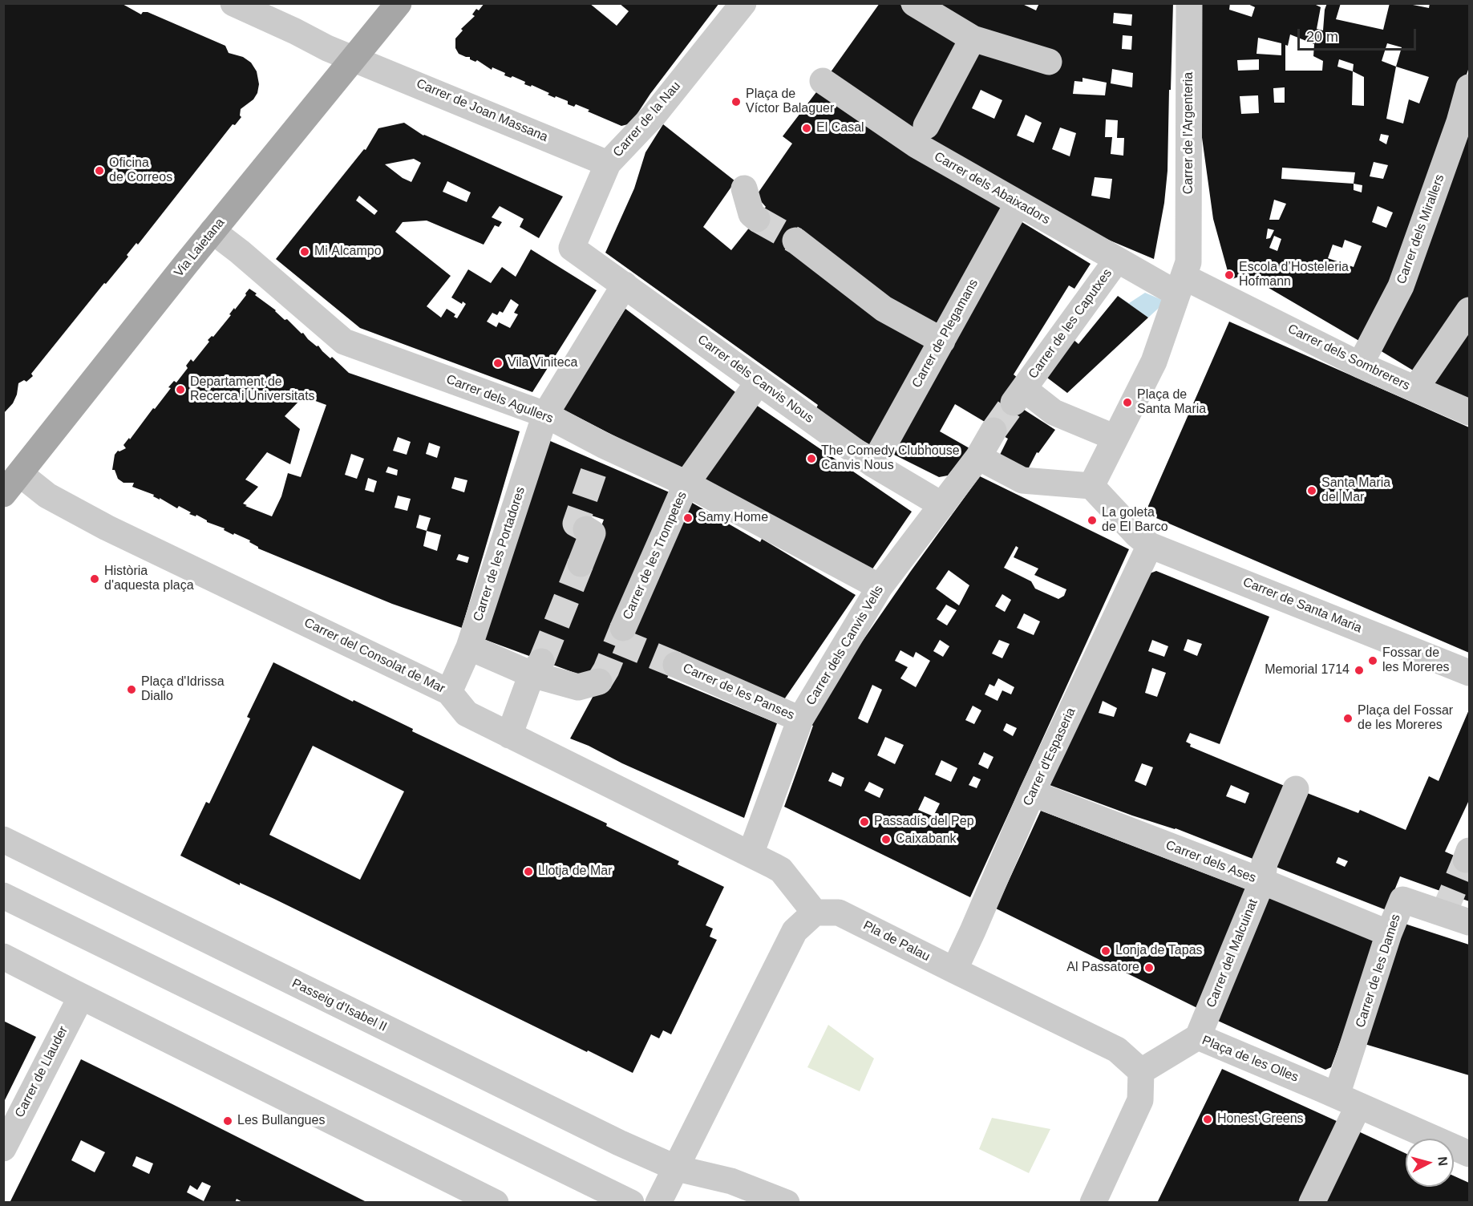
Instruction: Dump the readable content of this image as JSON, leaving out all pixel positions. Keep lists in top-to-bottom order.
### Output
{
  "streets": {
    "main road": ["Via Laietana"],
    "street": [
      "Carrer de Joan Massana",
      "Carrer de la Nau",
      "Carrer de l'Argenteria",
      "Carrer dels Abaixadors",
      "Carrer dels Mirallers",
      "Carrer de les Caputxes",
      "Carrer de Plegamans",
      "Carrer dels Sombrerers",
      "Carrer dels Canvis Nous",
      "Carrer dels Agullers",
      "Carrer de les Portadores",
      "Carrer de les Trompetes",
      "Carrer de Santa Maria",
      "Carrer dels Canvis Vells",
      "Carrer del Consolat de Mar",
      "Carrer de les Panses",
      "Carrer d'Espaseria",
      "Carrer dels Ases",
      "Pla de Palau",
      "Carrer del Malcuinat",
      "Carrer de les Dames",
      "Passeig d'Isabel II",
      "Plaça de les Olles",
      "Carrer de Llauder"
    ]
  },
  "crossings": [
    ["Carrer de Joan Massana", "Carrer de la Nau"],
    ["Carrer de Joan Massana", "Via Laietana"],
    ["Carrer de la Nau", "Carrer dels Canvis Nous"],
    ["Carrer de l'Argenteria", "Carrer dels Abaixadors"],
    ["Carrer de l'Argenteria", "Carrer dels Sombrerers"],
    ["Carrer dels Abaixadors", "Carrer de les Caputxes"],
    ["Carrer dels Abaixadors", "Carrer de Plegamans"],
    ["Carrer dels Abaixadors", "Carrer dels Sombrerers"],
    ["Carrer dels Mirallers", "Carrer dels Sombrerers"],
    ["Via Laietana", "Carrer dels Agullers"],
    ["Via Laietana", "Carrer del Consolat de Mar"],
    ["Carrer de Plegamans", "Carrer dels Canvis Nous"],
    ["Carrer dels Canvis Nous", "Carrer de les Portadores"],
    ["Carrer dels Canvis Nous", "Carrer de les Trompetes"],
    ["Carrer dels Canvis Nous", "Carrer dels Canvis Vells"],
    ["Carrer dels Agullers", "Carrer de les Portadores"],
    ["Carrer dels Agullers", "Carrer de les Trompetes"],
    ["Carrer dels Agullers", "Carrer dels Canvis Vells"],
    ["Carrer de les Portadores", "Carrer del Consolat de Mar"],
    ["Carrer de Santa Maria", "Carrer d'Espaseria"],
    ["Carrer dels Canvis Vells", "Carrer del Consolat de Mar"],
    ["Carrer dels Canvis Vells", "Carrer de les Panses"],
    ["Carrer del Consolat de Mar", "Pla de Palau"],
    ["Carrer d'Espaseria", "Carrer dels Ases"],
    ["Carrer d'Espaseria", "Pla de Palau"],
    ["Carrer dels Ases", "Carrer del Malcuinat"],
    ["Carrer dels Ases", "Carrer de les Dames"],
    ["Pla de Palau", "Plaça de les Olles"],
    ["Carrer del Malcuinat", "Plaça de les Olles"],
    ["Carrer de les Dames", "Plaça de les Olles"]
  ],
  "places": [
    "Plaça de Víctor Balaguer",
    "El Casal",
    "Oficina de Correos",
    "Mi Alcampo",
    "Escola d’Hosteleria Hofmann",
    "Vila Viniteca",
    "Departament de Recerca i Universitats",
    "Plaça de Santa Maria",
    "The Comedy Clubhouse Canvis Nous",
    "Santa Maria del Mar",
    "Samy Home",
    "La goleta de El Barco",
    "Història d'aquesta plaça",
    "Fossar de les Moreres",
    "Memorial 1714",
    "Plaça d'Idrissa Diallo",
    "Plaça del Fossar de les Moreres",
    "Passadís del Pep",
    "Caixabank",
    "Llotja de Mar",
    "Lonja de Tapas",
    "Al Passatore",
    "Honest Greens",
    "Les Bullangues"
  ],
  "scale_bar": "20 m",
  "north": "right"
}
